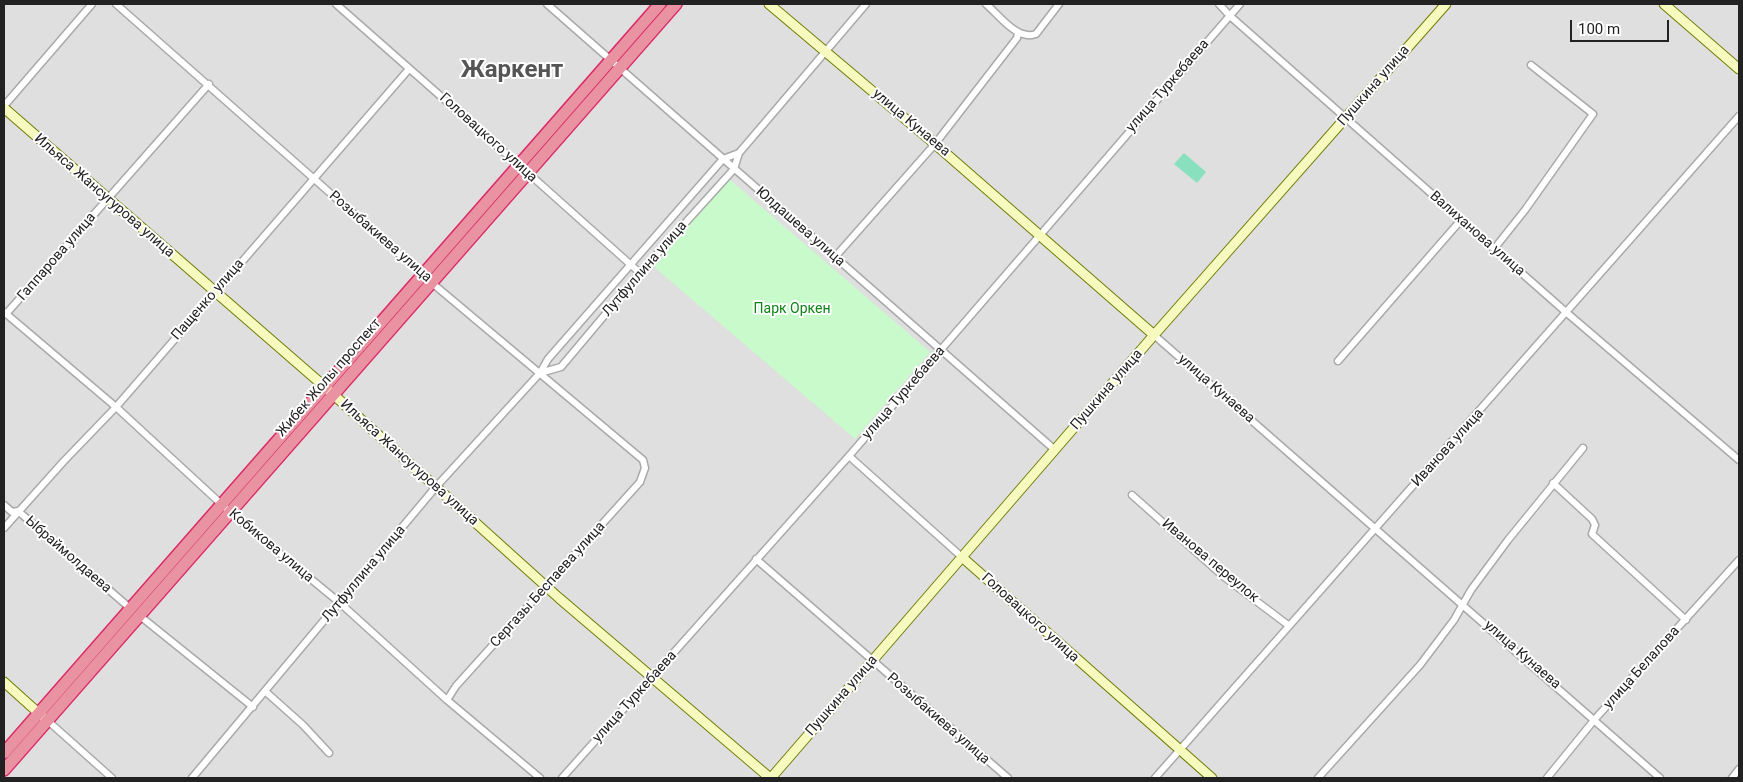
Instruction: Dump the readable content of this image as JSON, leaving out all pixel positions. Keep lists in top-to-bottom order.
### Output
{
  "streets": {
    "highway": ["Жибек Жолы проспект"],
    "main road": [
      "Пушкина улица",
      "улица Кунаева",
      "Головацкого улица",
      "Ильяса Жансугурова улица"
    ],
    "street": [
      "улица Туркебаева",
      "Юлдашева улица",
      "Валиханова улица",
      "Розыбакиева улица",
      "Гаппарова улица",
      "Лутфуллина улица",
      "Пащенко улица",
      "Иванова улица",
      "Кобикова улица",
      "Ыбраймолдаева",
      "Иванова переулок",
      "Сергазы Беспаева улица",
      "улица Белалова"
    ]
  },
  "crossings": [
    ["улица Туркебаева", "улица Кунаева"],
    ["улица Туркебаева", "Головацкого улица"],
    ["улица Туркебаева", "Ильяса Жансугурова улица"],
    ["улица Туркебаева", "Юлдашева улица"],
    ["улица Туркебаева", "Валиханова улица"],
    ["улица Туркебаева", "Розыбакиева улица"],
    ["Пушкина улица", "улица Кунаева"],
    ["Пушкина улица", "Головацкого улица"],
    ["Пушкина улица", "Ильяса Жансугурова улица"],
    ["Пушкина улица", "Юлдашева улица"],
    ["Пушкина улица", "Валиханова улица"],
    ["Пушкина улица", "Розыбакиева улица"],
    ["улица Кунаева", "Лутфуллина улица"],
    ["улица Кунаева", "Иванова улица"],
    ["улица Кунаева", "улица Белалова"],
    ["Головацкого улица", "Лутфуллина улица"],
    ["Головацкого улица", "Пащенко улица"],
    ["Головацкого улица", "Жибек Жолы проспект"],
    ["Головацкого улица", "Иванова улица"],
    ["Ильяса Жансугурова улица", "Гаппарова улица"],
    ["Ильяса Жансугурова улица", "Лутфуллина улица"],
    ["Ильяса Жансугурова улица", "Пащенко улица"],
    ["Ильяса Жансугурова улица", "Жибек Жолы проспект"],
    ["Ильяса Жансугурова улица", "Сергазы Беспаева улица"],
    ["Юлдашева улица", "Лутфуллина улица"],
    ["Юлдашева улица", "Жибек Жолы проспект"],
    ["Валиханова улица", "Иванова улица"],
    ["Розыбакиева улица", "Гаппарова улица"],
    ["Розыбакиева улица", "Лутфуллина улица"],
    ["Розыбакиева улица", "Пащенко улица"],
    ["Розыбакиева улица", "Жибек Жолы проспект"],
    ["Розыбакиева улица", "Сергазы Беспаева улица"],
    ["Гаппарова улица", "Кобикова улица"],
    ["Лутфуллина улица", "Кобикова улица"],
    ["Лутфуллина улица", "Ыбраймолдаева"],
    ["Пащенко улица", "Кобикова улица"],
    ["Пащенко улица", "Ыбраймолдаева"],
    ["Жибек Жолы проспект", "Кобикова улица"],
    ["Жибек Жолы проспект", "Ыбраймолдаева"],
    ["Иванова улица", "Иванова переулок"],
    ["Кобикова улица", "Сергазы Беспаева улица"]
  ],
  "districts": ["Жаркент"],
  "parks": ["Парк Оркен"],
  "scale_bar": "100 m"
}
